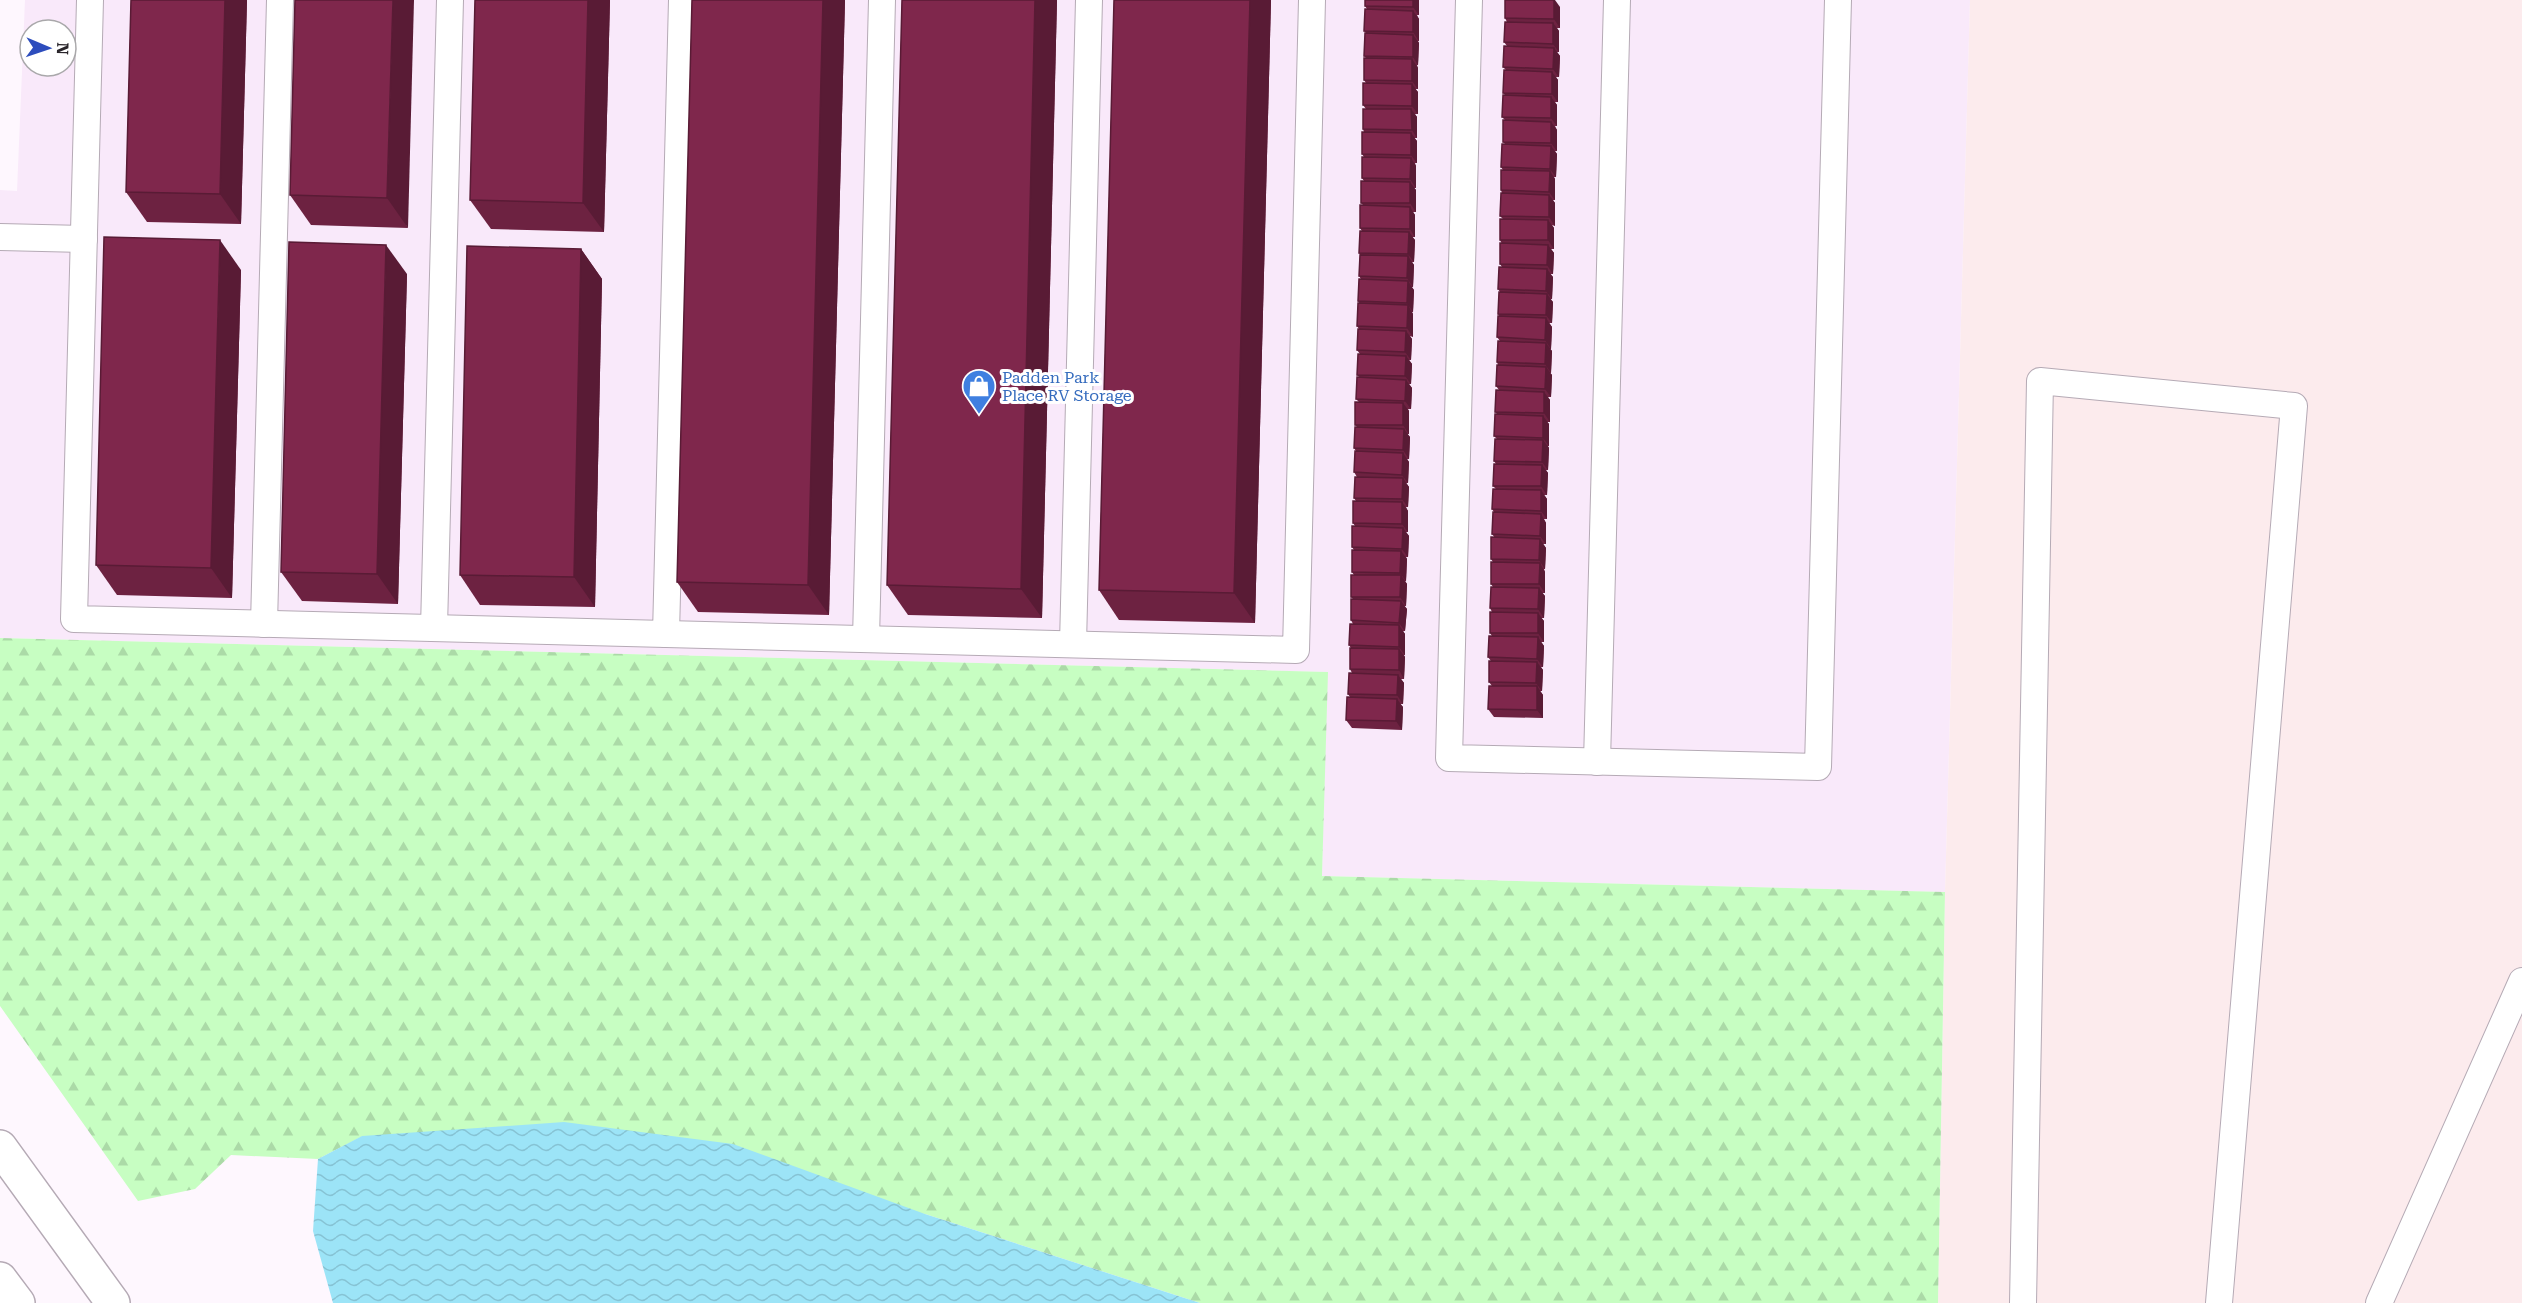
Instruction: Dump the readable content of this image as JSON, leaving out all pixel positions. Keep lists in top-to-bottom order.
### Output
{
  "places": {
    "shop": ["Padden Park Place RV Storage"]
  },
  "north": "right"
}
